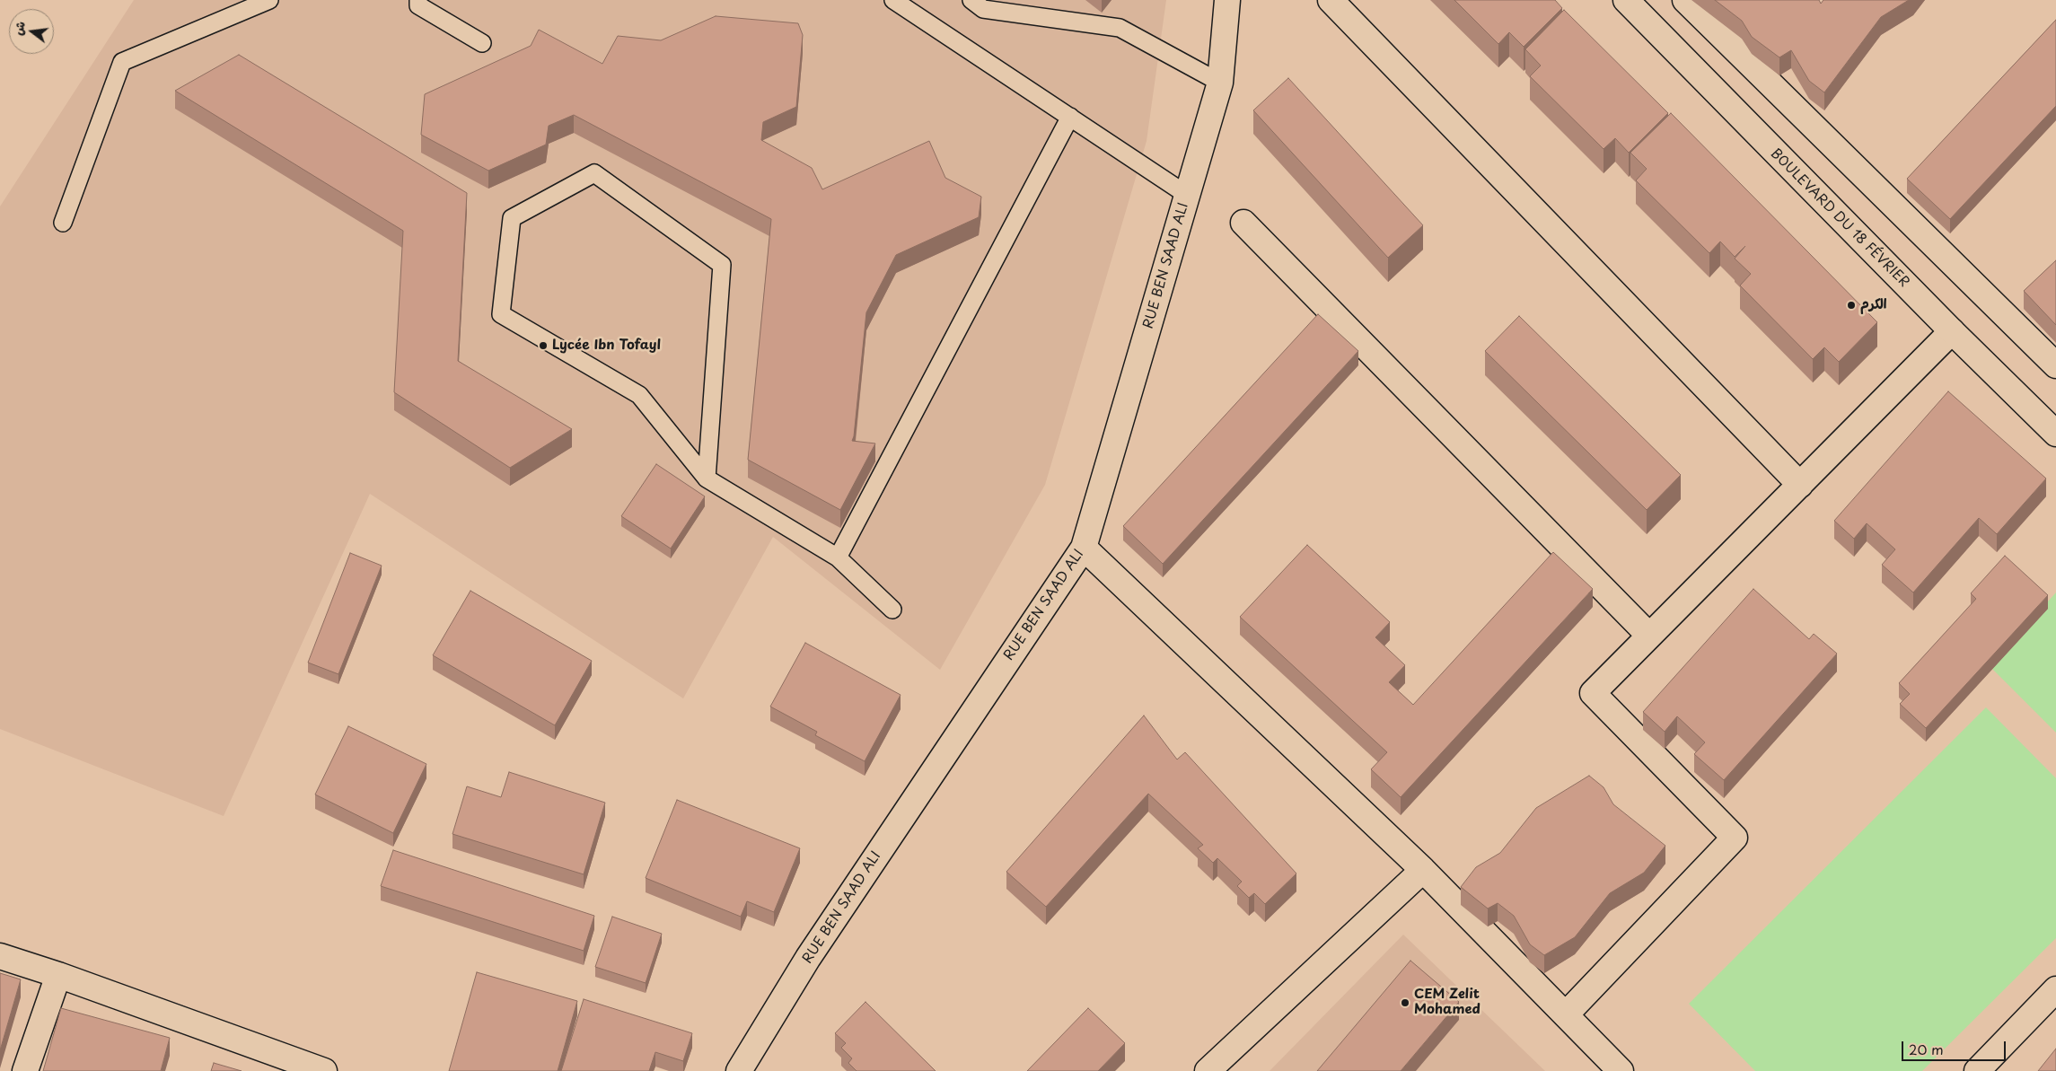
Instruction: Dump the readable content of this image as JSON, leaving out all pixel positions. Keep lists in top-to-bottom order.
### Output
{
  "streets": {
    "street": ["BOULEVARD DU 18 FÉVRIER", "RUE BEN SAAD ALI"]
  },
  "places": ["الكرم", "Lycée Ibn Tofayl", "CEM Zelit Mohamed"],
  "scale_bar": "20 m",
  "north": "left"
}
